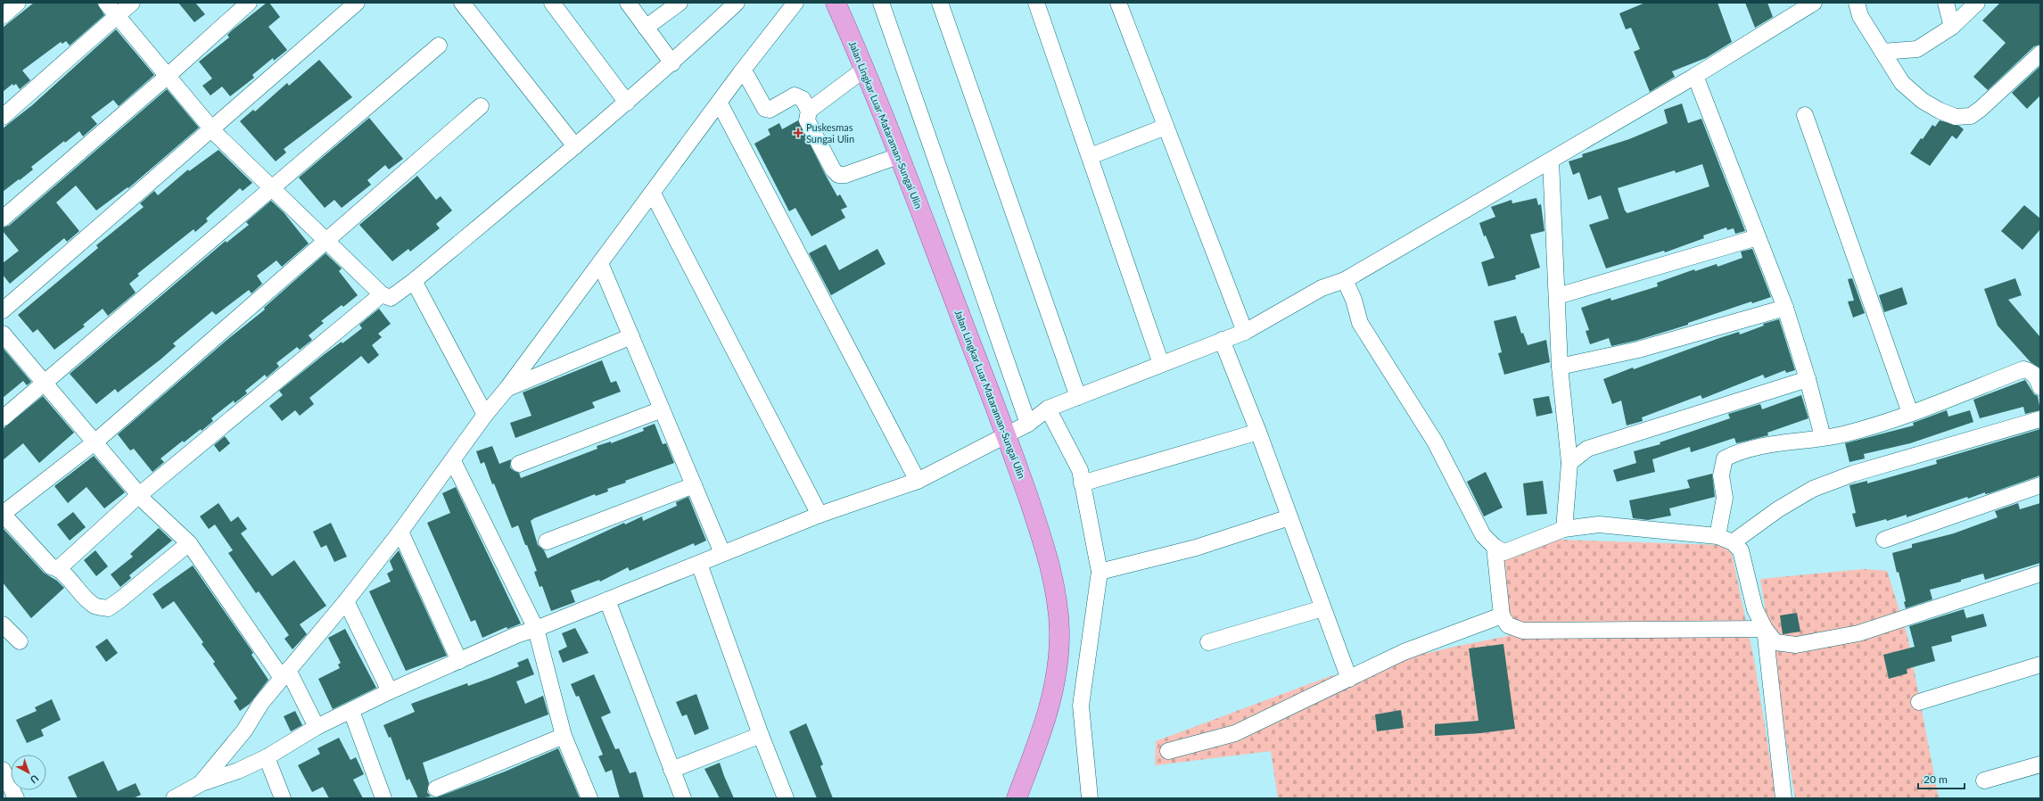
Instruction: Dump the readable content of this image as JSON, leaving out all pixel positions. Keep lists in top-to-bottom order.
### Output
{
  "streets": {
    "main road": ["Jalan Lingkar Luar Mataraman-Sungai Ulin"]
  },
  "places": {
    "health": ["Puskesmas Sungai Ulin"]
  },
  "scale_bar": "20 m",
  "north": "bottom right"
}
